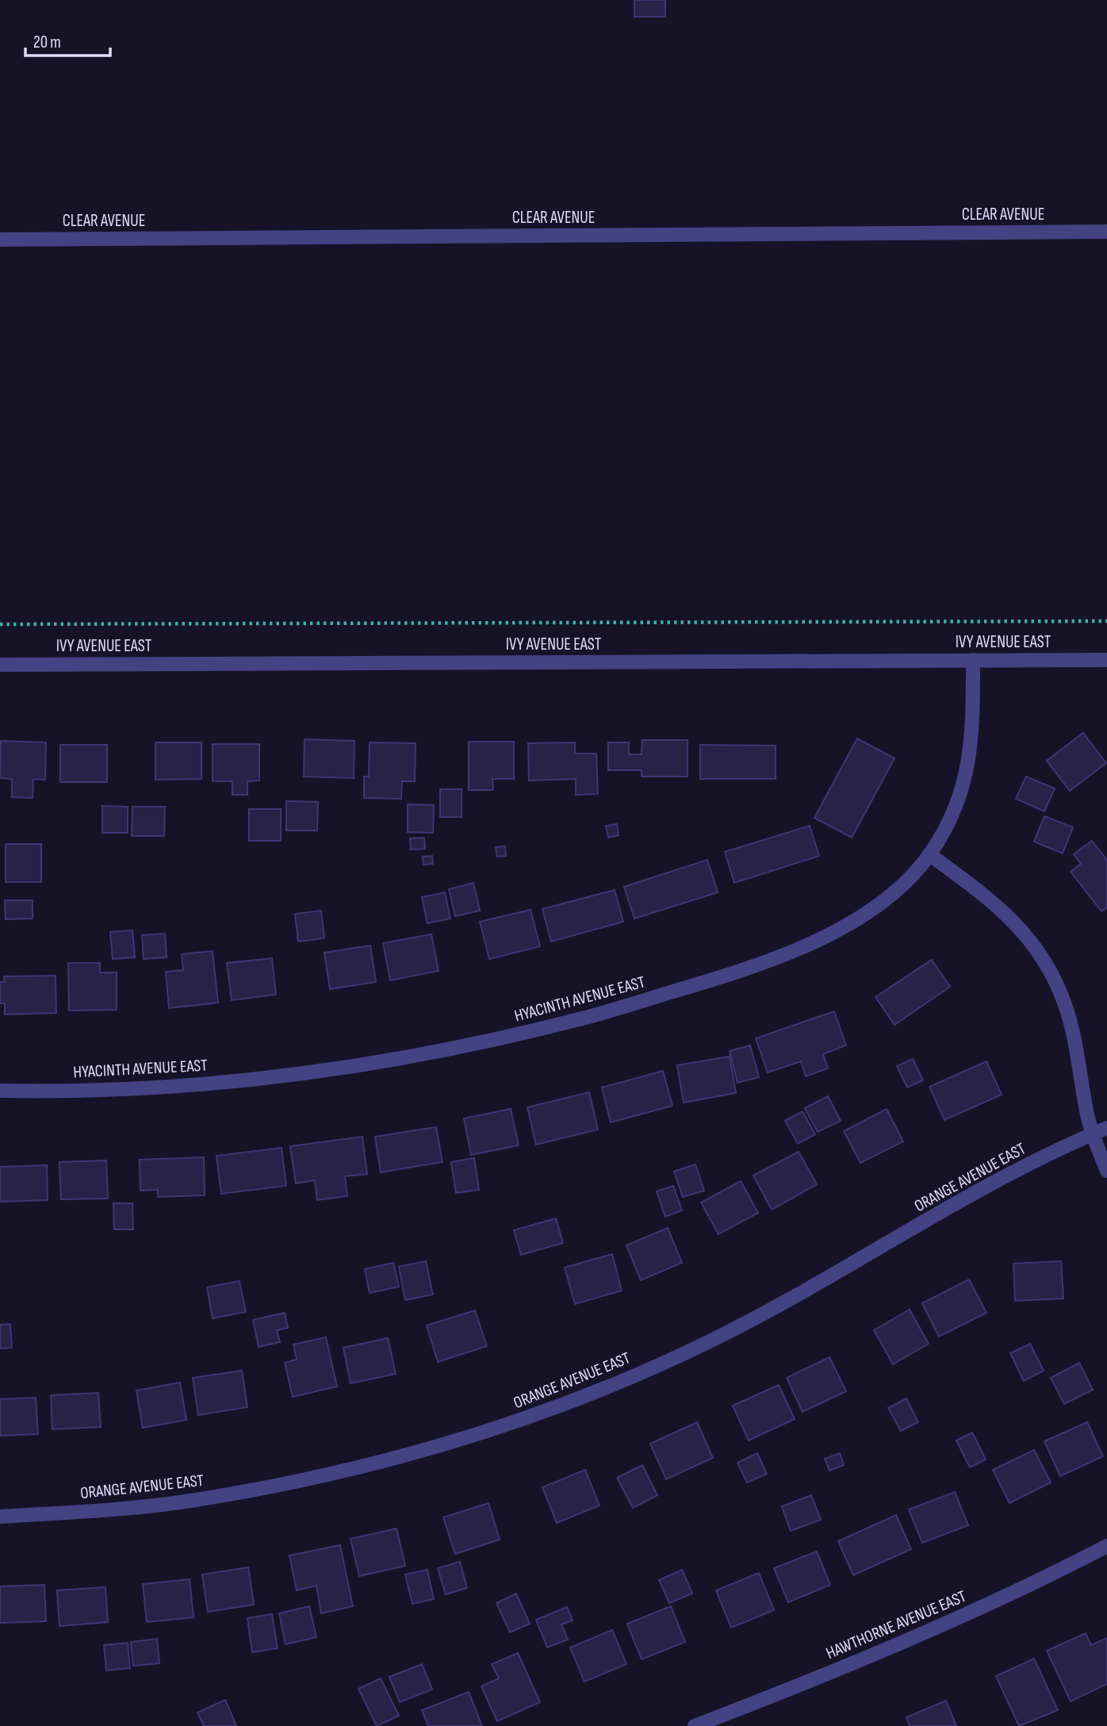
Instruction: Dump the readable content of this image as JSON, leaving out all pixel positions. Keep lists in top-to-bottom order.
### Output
{
  "streets": {
    "street": [
      "CLEAR AVENUE",
      "IVY AVENUE EAST",
      "HYACINTH AVENUE EAST",
      "ORANGE AVENUE EAST",
      "HAWTHORNE AVENUE EAST"
    ]
  },
  "crossings": [
    ["IVY AVENUE EAST", "HYACINTH AVENUE EAST"]
  ],
  "scale_bar": "20 m"
}
